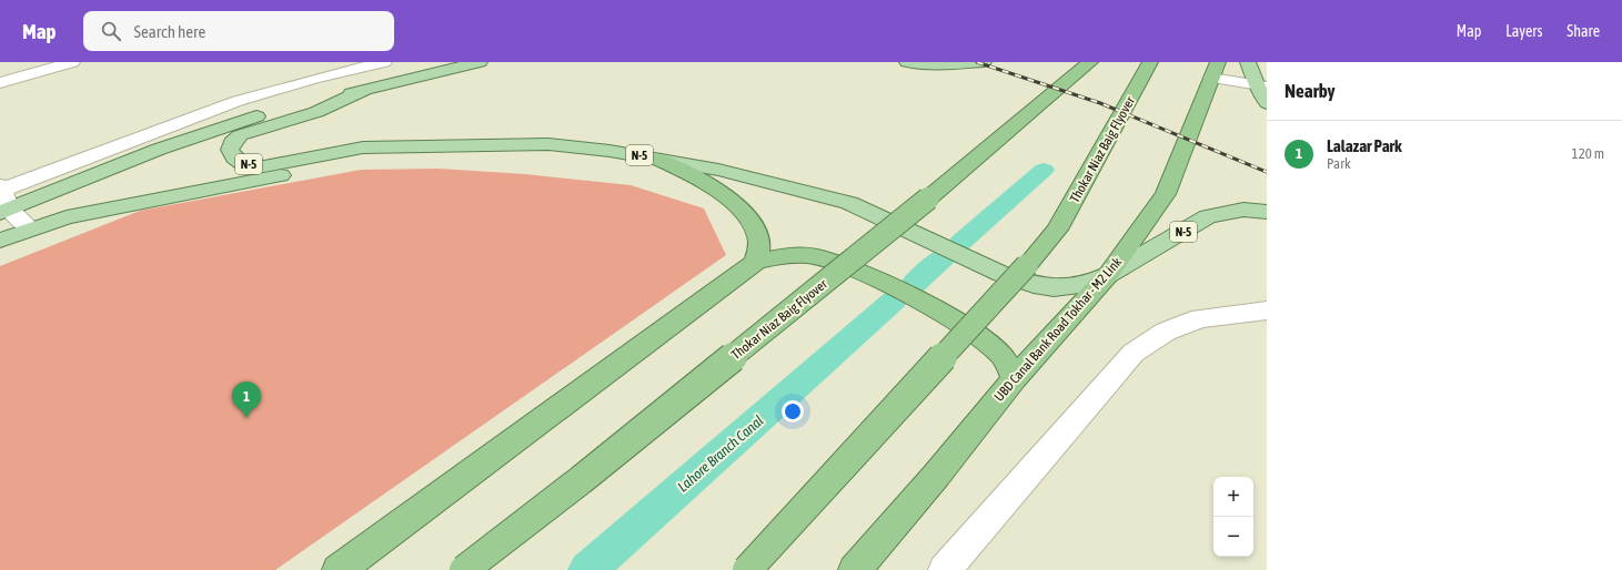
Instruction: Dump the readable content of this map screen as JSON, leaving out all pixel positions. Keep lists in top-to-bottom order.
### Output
{
  "streets": {
    "highway": ["Thokar Niaz Baig Flyover", "UBD Canal Bank Road Tokhar - M2 Link"],
    "main road": ["N-5"]
  },
  "crossings": [
    ["N-5", "UBD Canal Bank Road Tokhar - M2 Link"]
  ],
  "water": ["Lahore Branch Canal"],
  "page": {
    "header": "Map",
    "search": "Search here",
    "nav": ["Map", "Layers", "Share"],
    "heading": "Nearby",
    "list": [
      {
        "mark": "1",
        "name": "Lalazar Park",
        "note": "Park",
        "value": "120 m"
      }
    ],
    "pins": "1",
    "map_buttons": ["+", "−"]
  }
}
